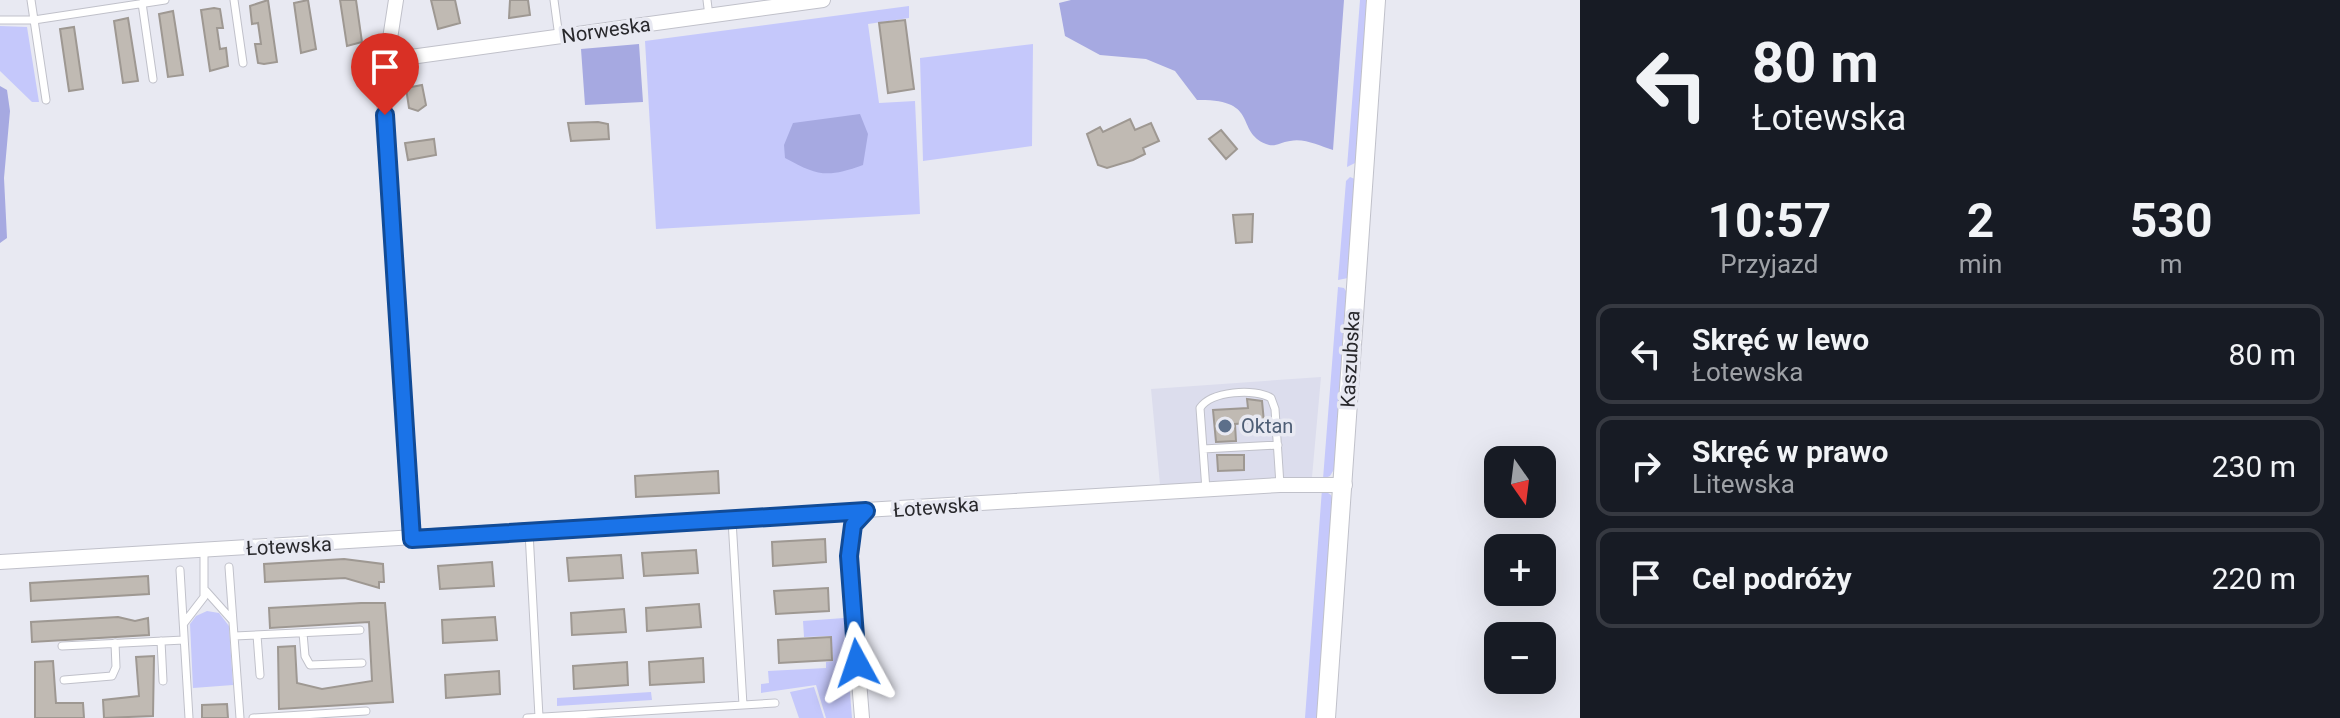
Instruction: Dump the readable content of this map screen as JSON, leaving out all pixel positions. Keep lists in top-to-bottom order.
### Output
{
  "streets": {
    "main road": ["Kaszubska"],
    "street": ["Norweska", "Łotewska"]
  },
  "crossings": [
    ["Kaszubska", "Łotewska"]
  ],
  "places": ["Oktan"],
  "north": "bottom",
  "page": {
    "turn": ["80 m", "Łotewska"],
    "eta": [
      "10:57",
      "Przyjazd",
      "2",
      "min",
      "530",
      "m"
    ],
    "list": [
      {
        "name": "Skręć w lewo",
        "note": "Łotewska",
        "value": "80 m"
      },
      {
        "name": "Skręć w prawo",
        "note": "Litewska",
        "value": "230 m"
      },
      {
        "name": "Cel podróży",
        "value": "220 m"
      }
    ],
    "map_buttons": ["+", "−"]
  }
}
